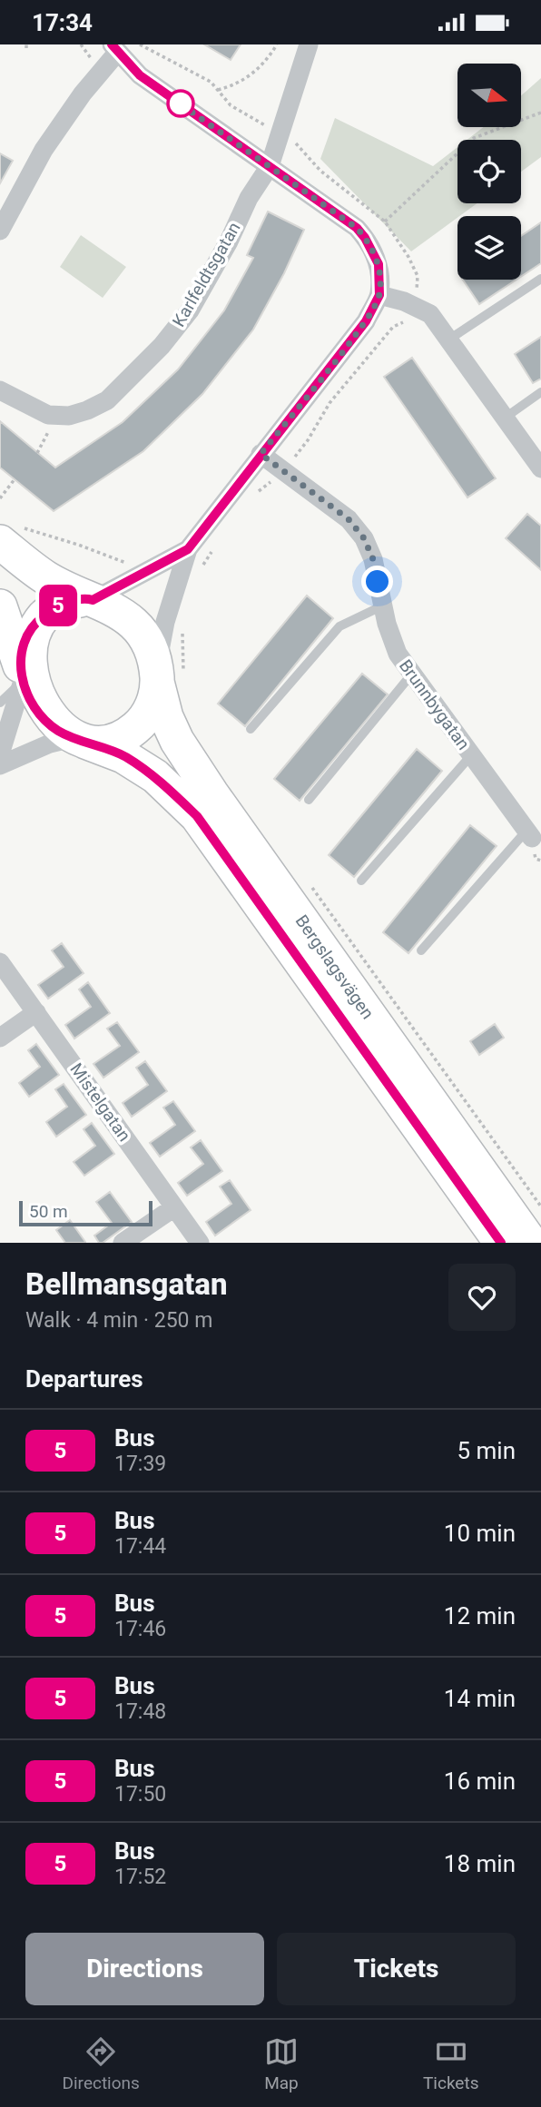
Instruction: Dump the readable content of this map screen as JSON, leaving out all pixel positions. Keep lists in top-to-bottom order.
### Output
{
  "streets": {
    "highway": ["Bergslagsvägen"],
    "street": ["Karlfeldtsgatan", "Brunnbygatan", "Mistelgatan"]
  },
  "lines": ["bus line 5"],
  "scale_bar": "50 m",
  "north": "right",
  "page": {
    "status": "17:34",
    "on_map": "5",
    "scale": "50 m",
    "heading": [
      ["Bellmansgatan", "Walk · 4 min · 250 m"],
      "Departures"
    ],
    "list": [
      {
        "mark": "5",
        "name": "Bus",
        "note": "17:39",
        "value": "5 min"
      },
      {
        "mark": "5",
        "name": "Bus",
        "note": "17:44",
        "value": "10 min"
      },
      {
        "mark": "5",
        "name": "Bus",
        "note": "17:46",
        "value": "12 min"
      },
      {
        "mark": "5",
        "name": "Bus",
        "note": "17:48",
        "value": "14 min"
      },
      {
        "mark": "5",
        "name": "Bus",
        "note": "17:50",
        "value": "16 min"
      },
      {
        "mark": "5",
        "name": "Bus",
        "note": "17:52",
        "value": "18 min"
      }
    ],
    "buttons": ["Directions", "Tickets"],
    "tabs": ["Directions", "Map", "Tickets"]
  }
}
